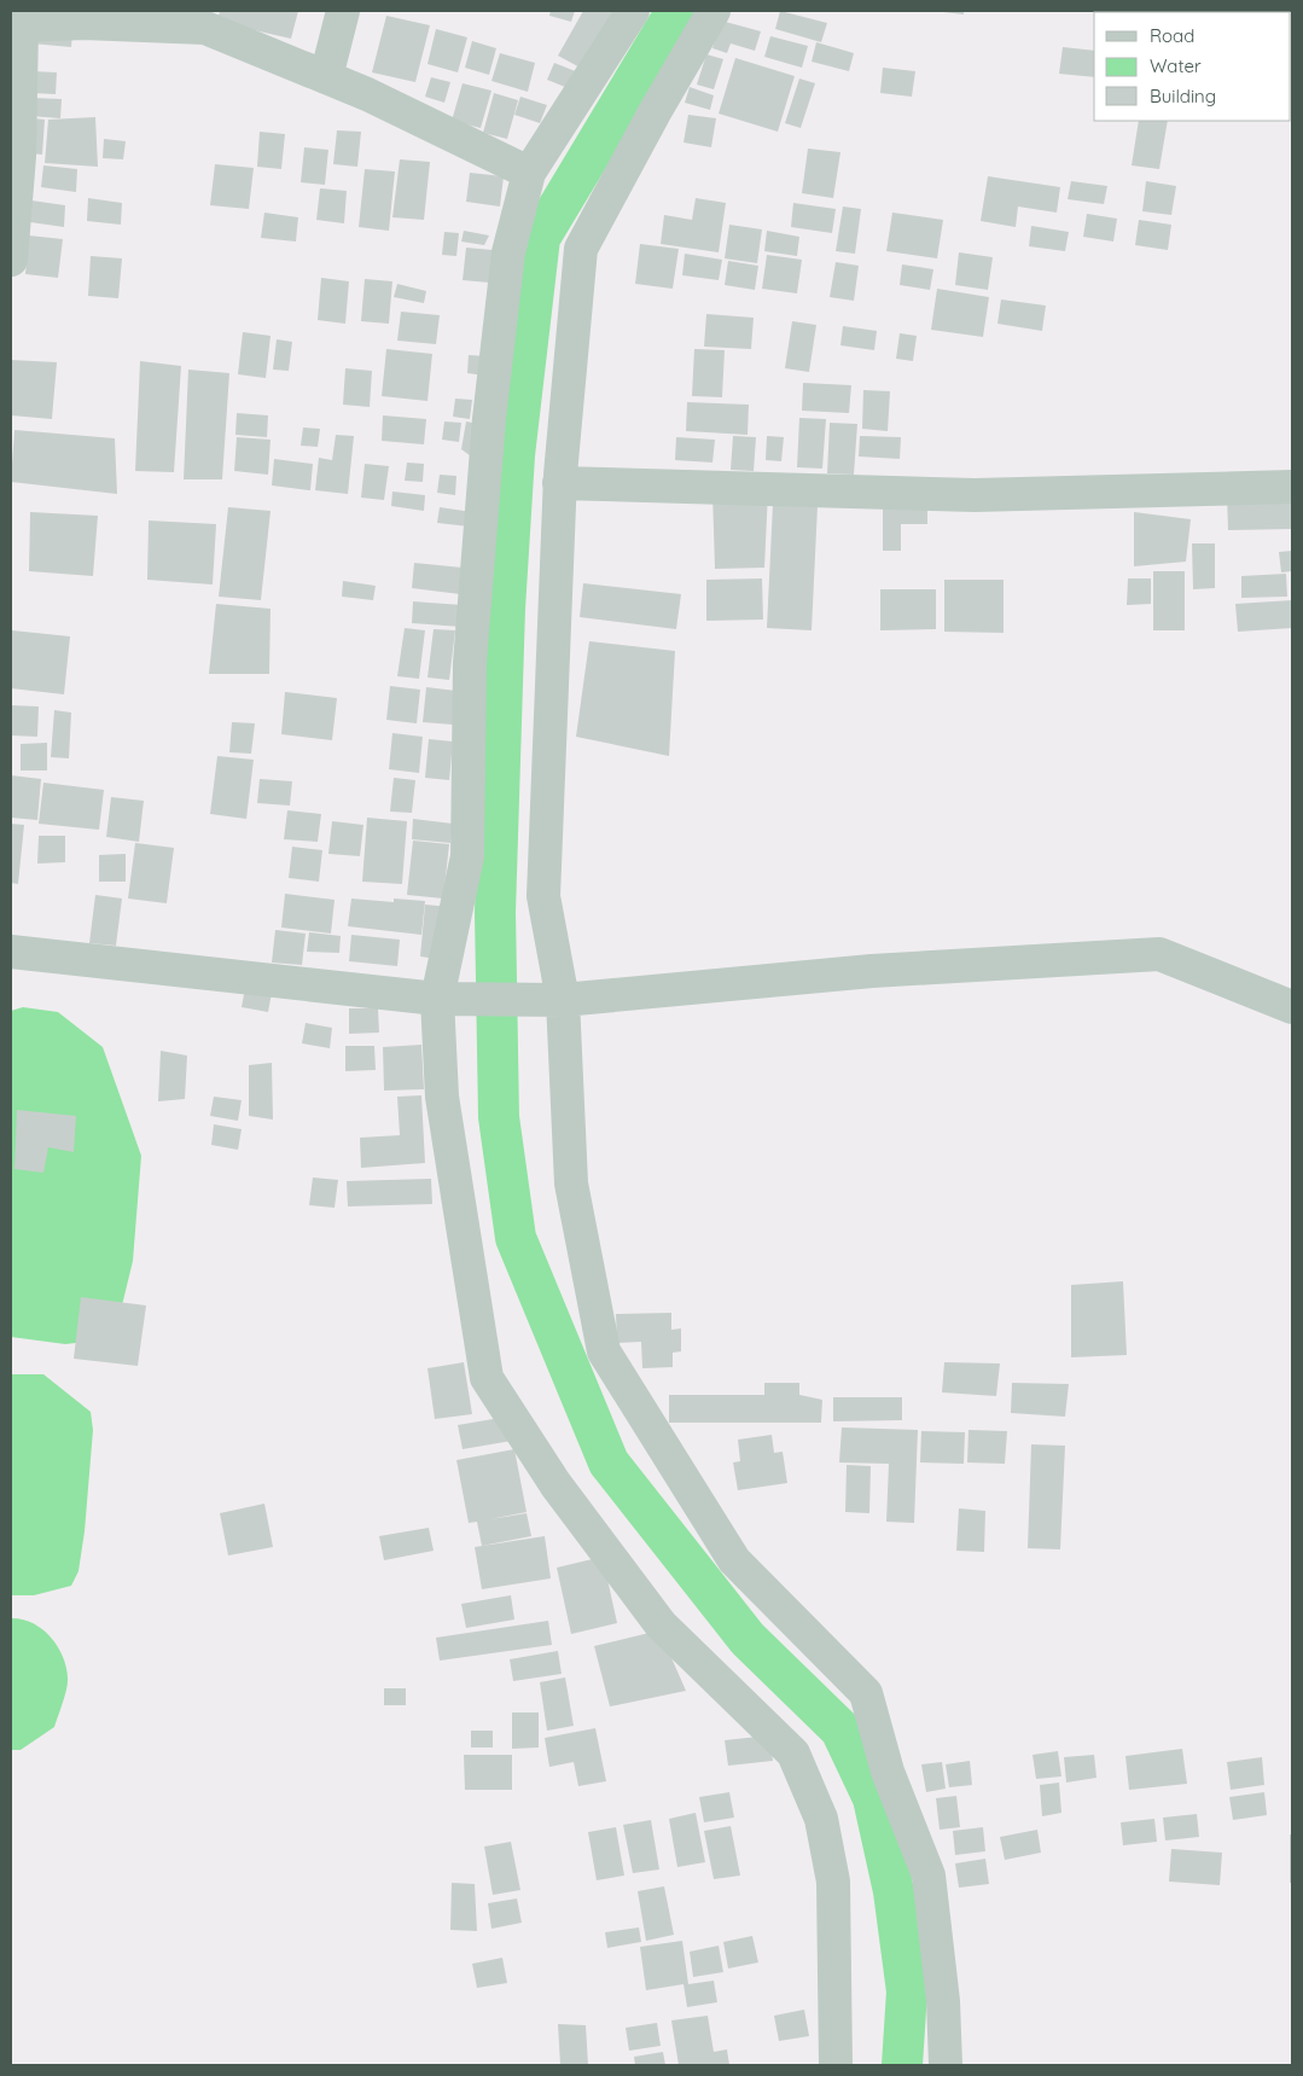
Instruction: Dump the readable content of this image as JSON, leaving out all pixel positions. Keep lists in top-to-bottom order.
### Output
{
  "legend": ["Road", "Water", "Building"]
}
